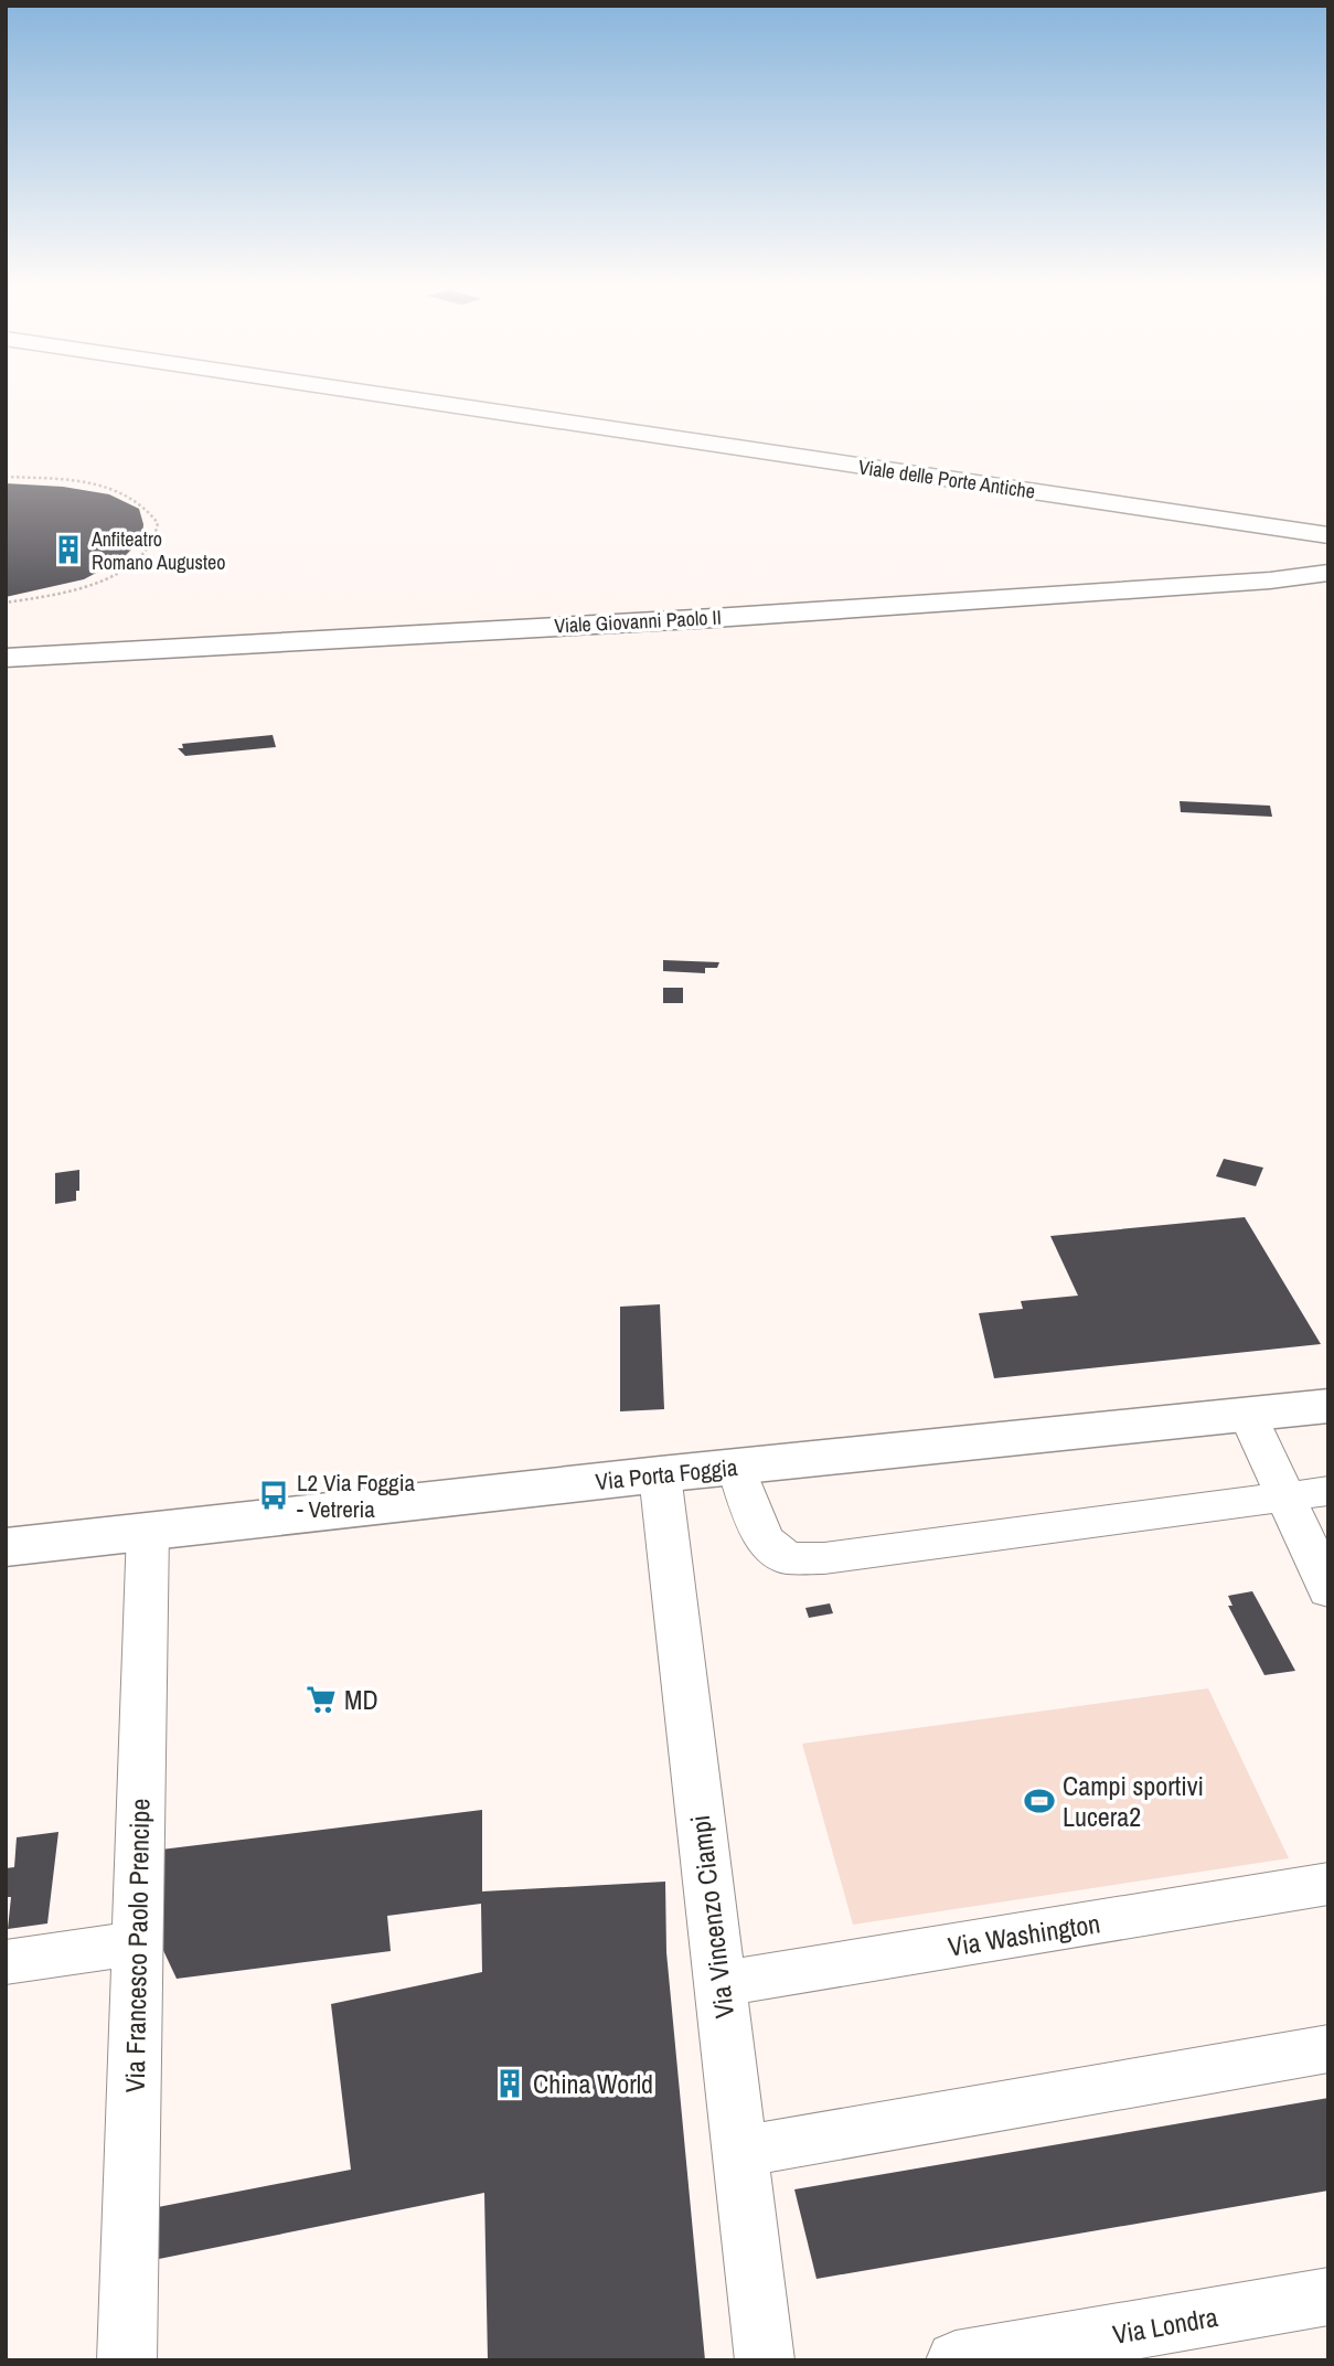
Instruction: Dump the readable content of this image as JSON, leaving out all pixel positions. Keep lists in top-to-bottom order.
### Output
{
  "streets": {
    "main road": ["Viale delle Porte Antiche", "Viale Giovanni Paolo II", "Via Porta Foggia"],
    "street": [
      "Via Vincenzo Ciampi",
      "Via Washington",
      "Via Francesco Paolo Prencipe",
      "Via Londra"
    ]
  },
  "crossings": [
    ["Via Porta Foggia", "Via Vincenzo Ciampi"],
    ["Via Porta Foggia", "Via Francesco Paolo Prencipe"],
    ["Via Vincenzo Ciampi", "Via Washington"]
  ],
  "places": {
    "building": ["Anfiteatro Romano Augusteo", "China World"],
    "bus stop": ["L2 Via Foggia - Vetreria"],
    "supermarket": ["MD"],
    "sports": ["Campi sportivi Lucera2"]
  }
}
